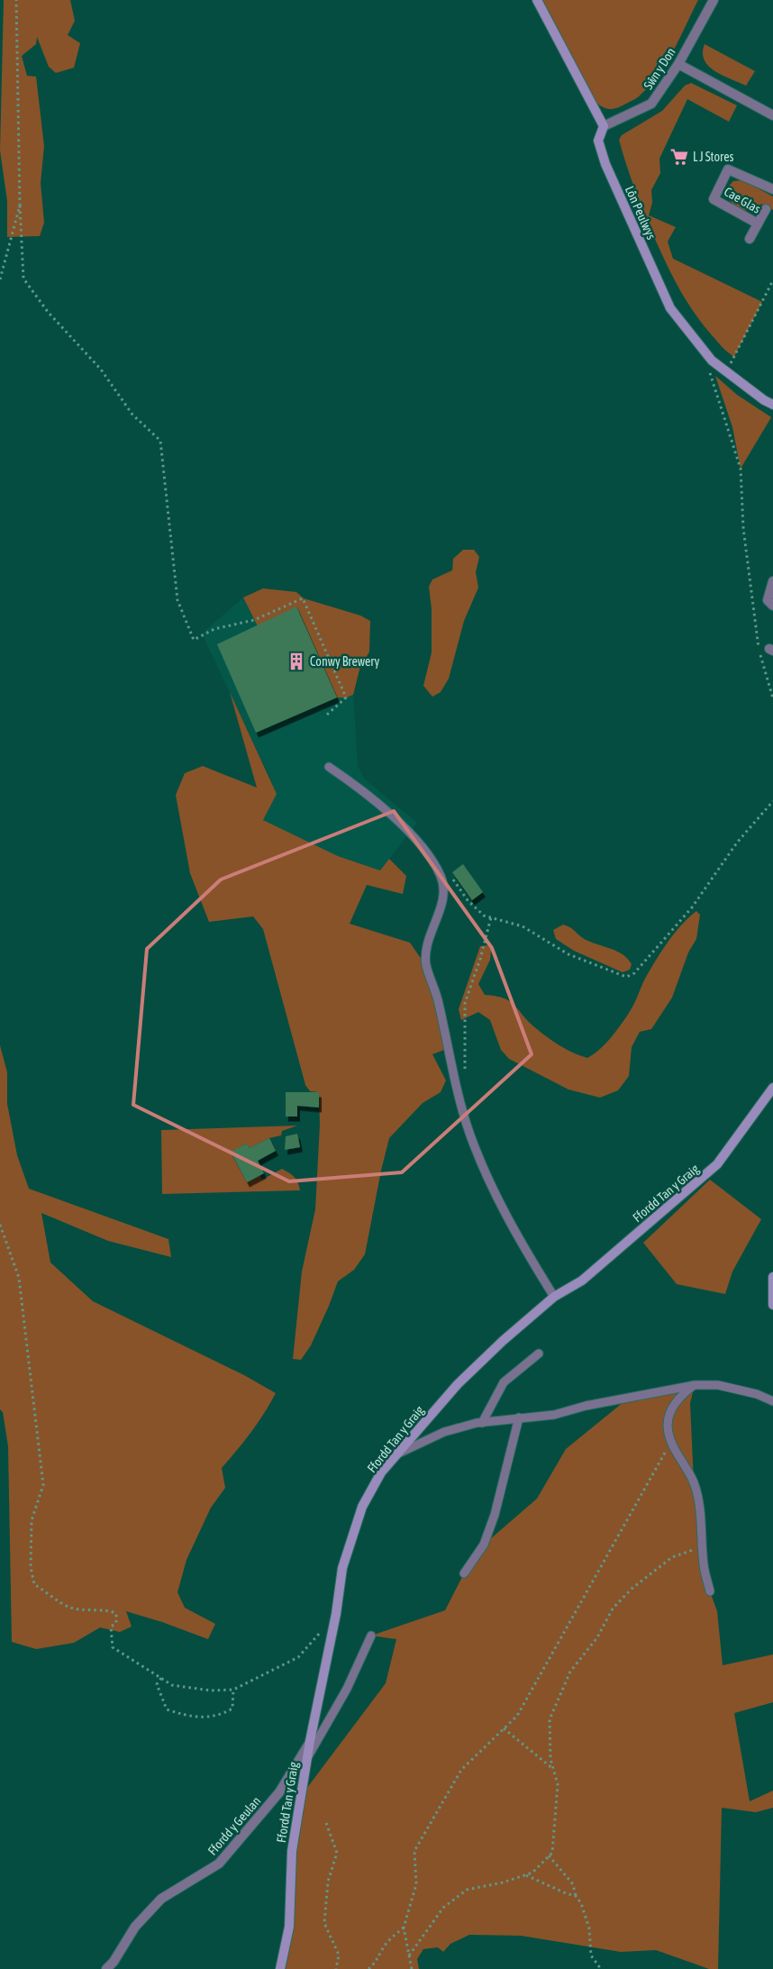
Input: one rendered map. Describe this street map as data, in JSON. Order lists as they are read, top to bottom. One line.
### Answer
{"streets":{"street":["Sŵn y Don","Cae Glas","Lôn Peulwys","Ffordd Tan y Graig","Ffordd y Geulan"]},"crossings":[["Sŵn y Don","Lôn Peulwys"],["Ffordd Tan y Graig","Ffordd y Geulan"]],"places":{"supermarket":["L J Stores"],"building":["Conwy Brewery"]}}
